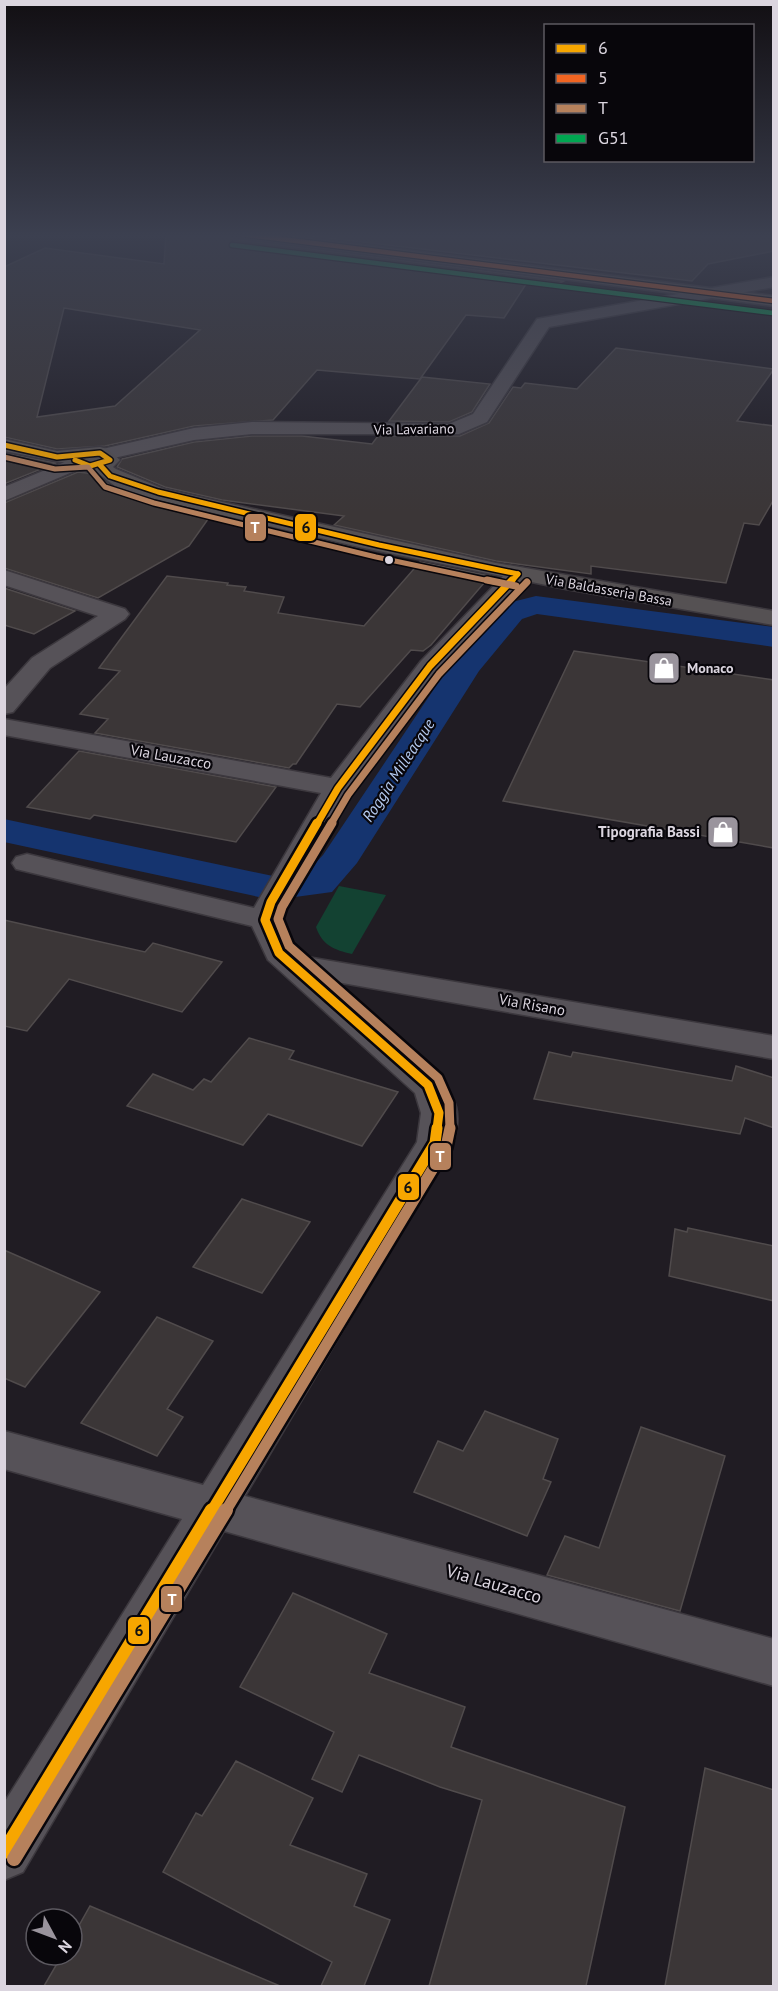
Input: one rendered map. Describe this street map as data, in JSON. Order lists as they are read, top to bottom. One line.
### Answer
{"streets":{"street":["Via Lavariano","Via Baldasseria Bassa","Via Lauzacco","Via Risano"]},"crossings":[["Via Lavariano","Via Baldasseria Bassa"]],"water":["Roggia Milleacque"],"places":{"shop":["Monaco","Tipografia Bassi"]},"lines":["transit line 6","transit line T"],"legend":["6","5","T","G51"],"north":"bottom right"}
